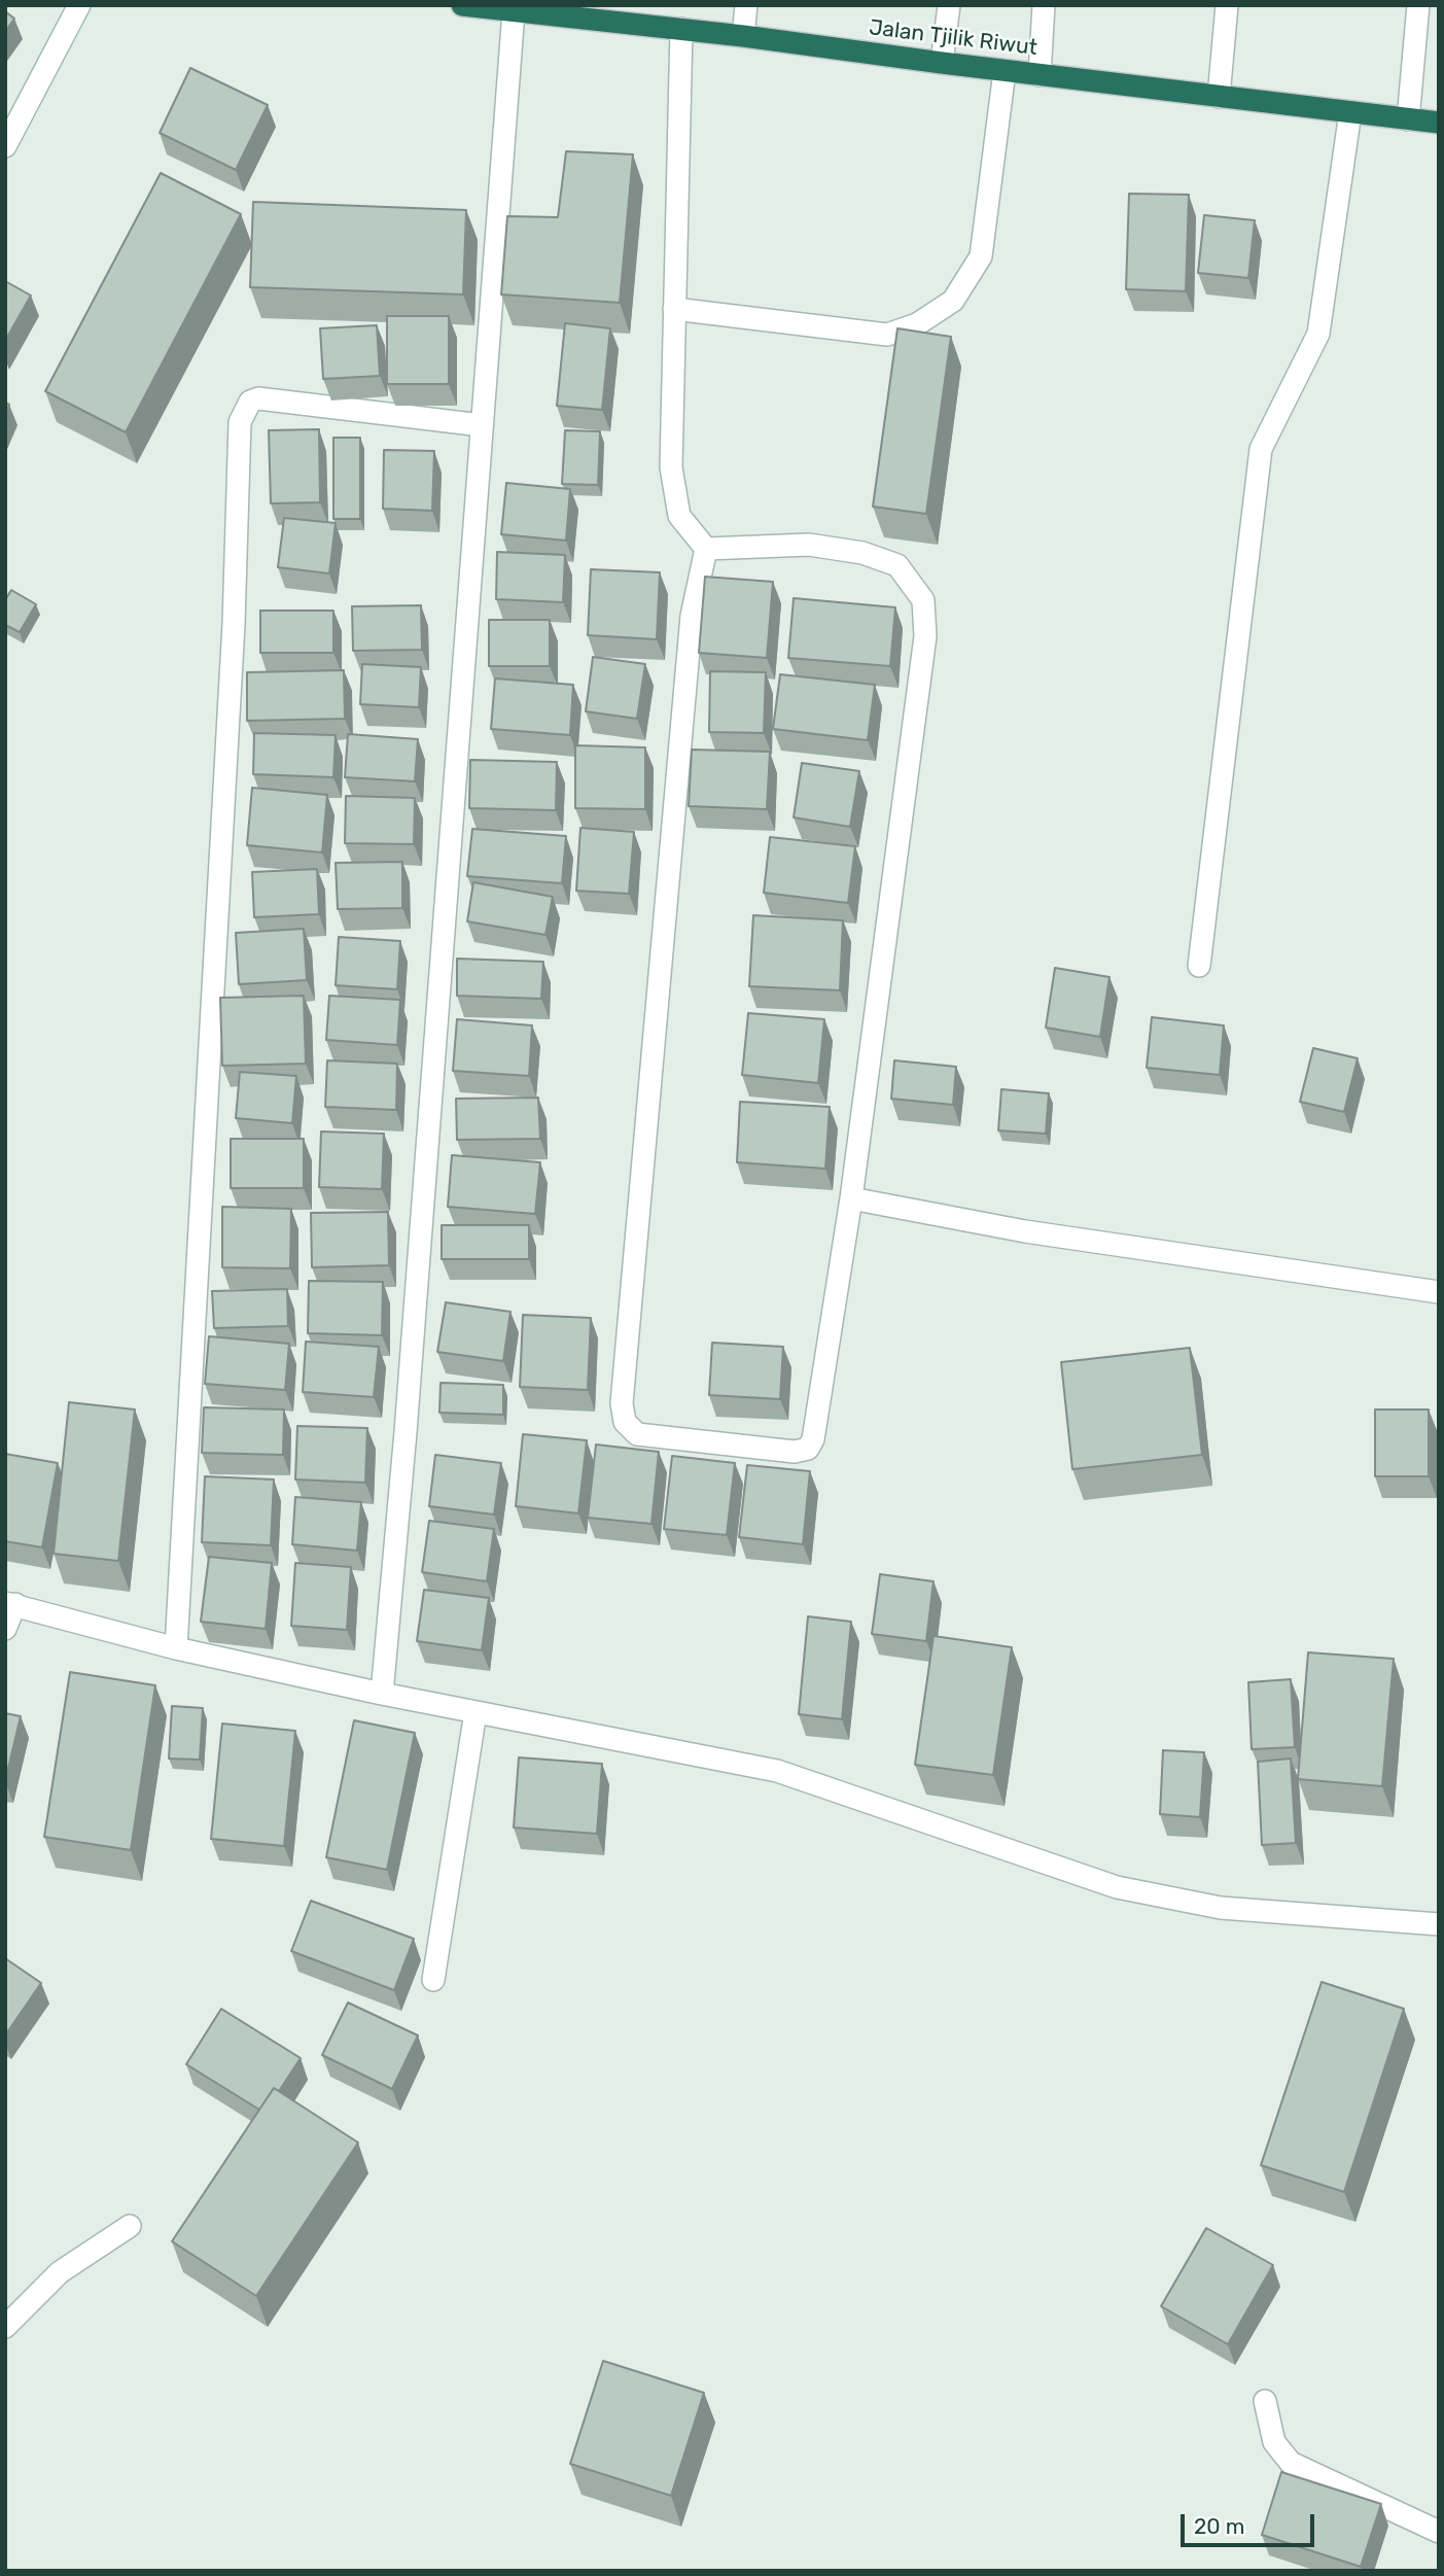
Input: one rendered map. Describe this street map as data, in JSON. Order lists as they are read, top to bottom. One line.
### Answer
{"streets":{"highway":["Jalan Tjilik Riwut"]},"scale_bar":"20 m"}
